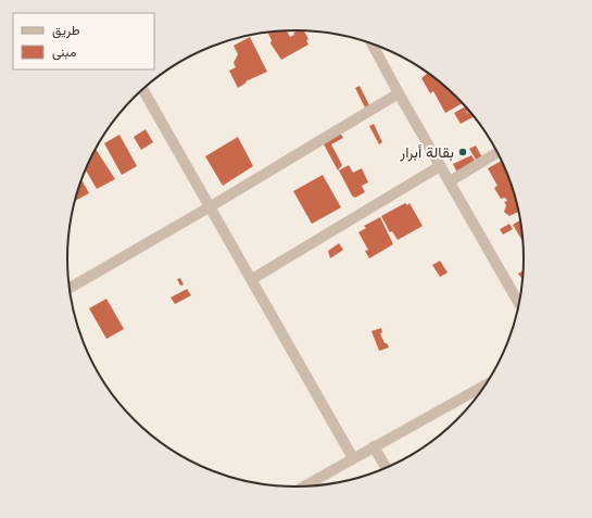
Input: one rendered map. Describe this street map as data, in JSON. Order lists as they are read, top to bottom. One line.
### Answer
{"places":["بقالة أبرار"],"legend":["طريق","مبنى"]}
